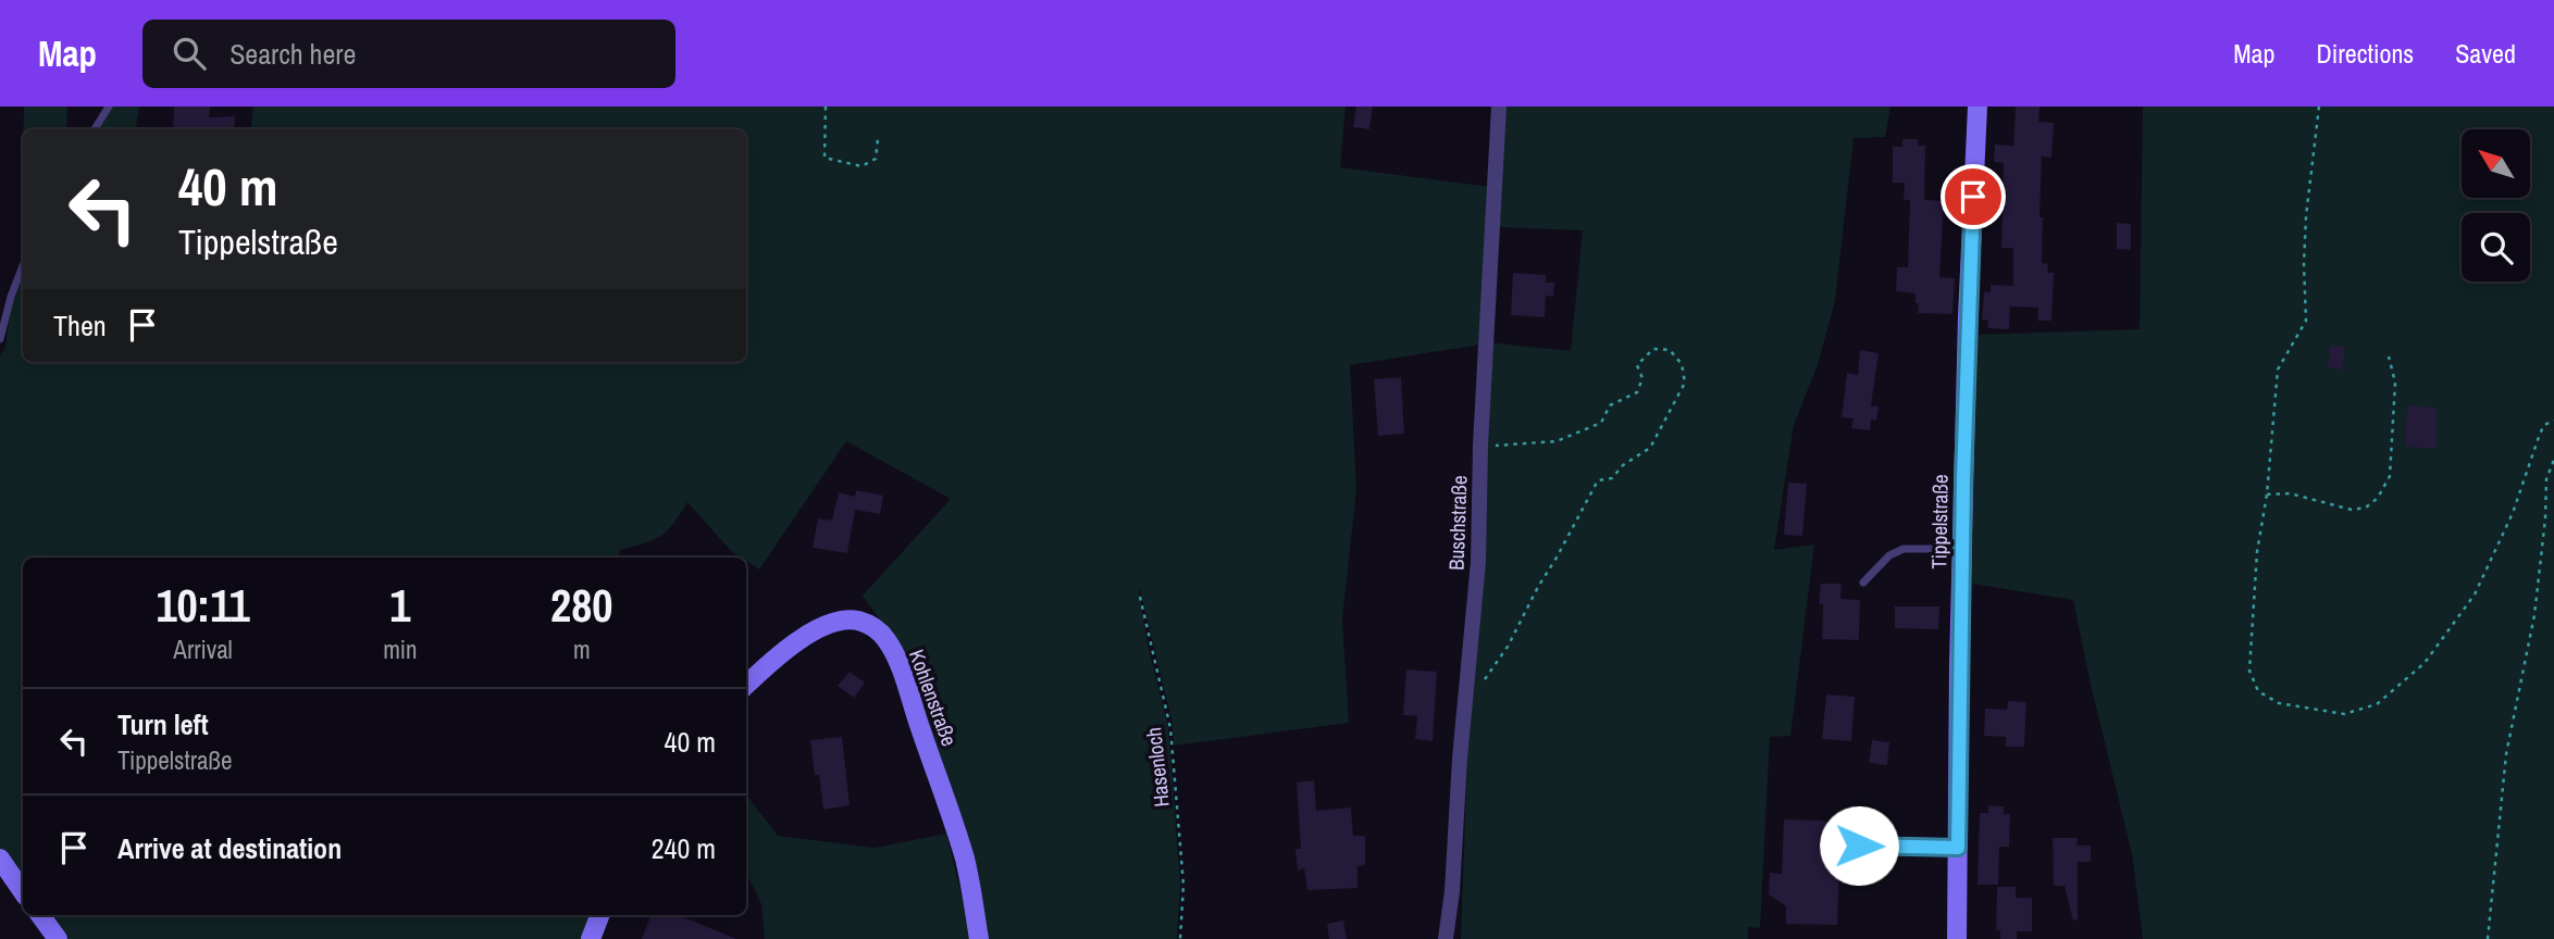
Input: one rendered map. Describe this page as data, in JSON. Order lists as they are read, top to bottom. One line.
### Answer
{"streets":{"street":["Tippelstraße","Buschstraße","Kohlenstraße"],"path":["Hasenloch"]},"north":"top left","page":{"header":"Map","search":"Search here","nav":["Map","Directions","Saved"],"turn":["40 m","Tippelstraße"],"then":"Then","eta":["10:11","Arrival","1","min","280","m"],"list":[{"name":"Turn left","note":"Tippelstraße","value":"40 m"},{"name":"Arrive at destination","value":"240 m"}]}}
